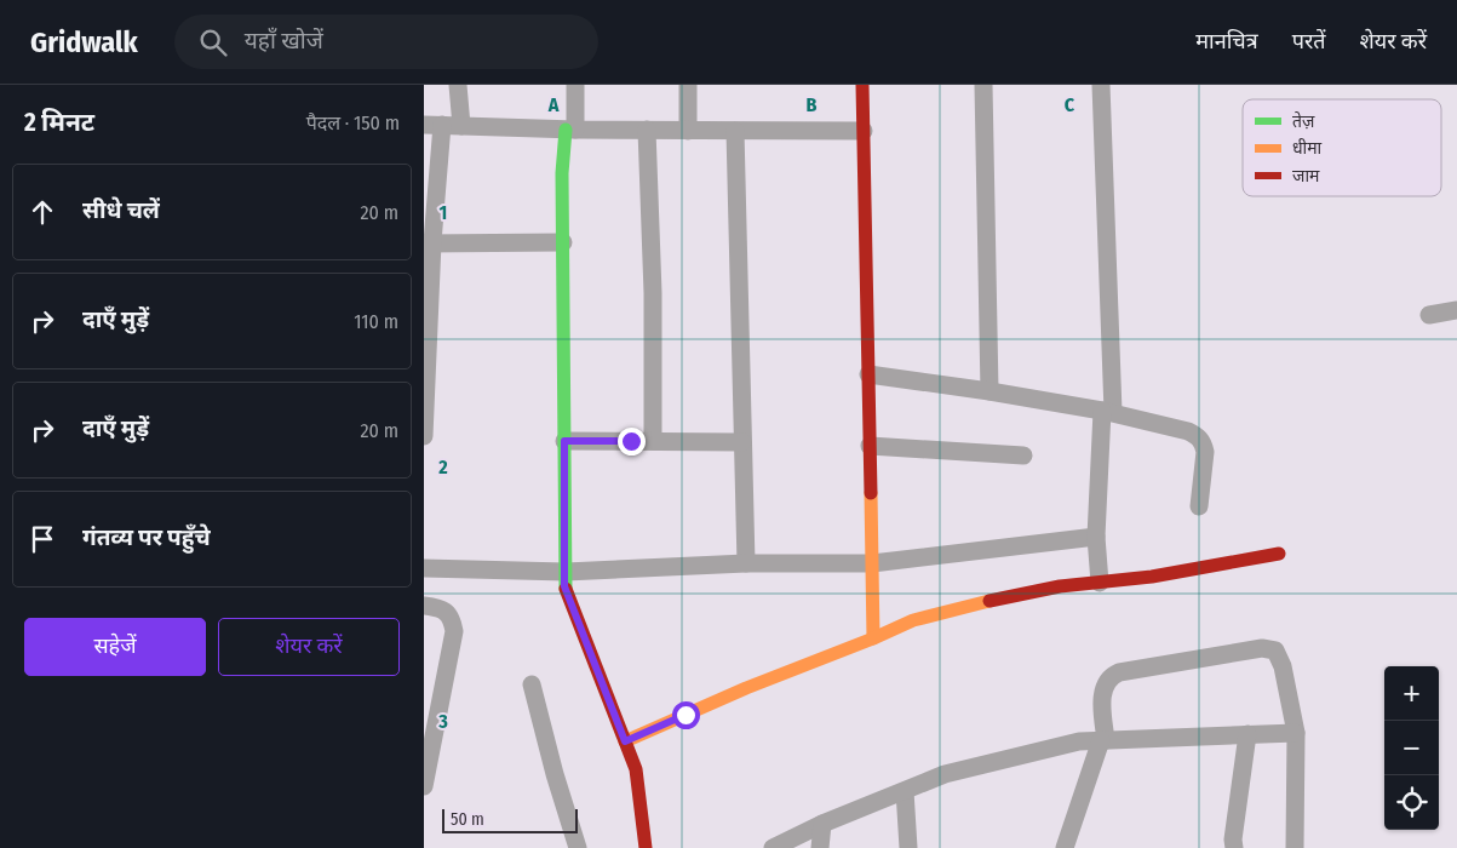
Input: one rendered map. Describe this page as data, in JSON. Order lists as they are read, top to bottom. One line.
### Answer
{"legend":["तेज़","धीमा","जाम"],"scale_bar":"50 m","page":{"header":"Gridwalk","search":"यहाँ खोजें","nav":["मानचित्र","परतें","शेयर करें"],"heading":["2 मिनट","पैदल · 150 m"],"list":[["सीधे चलें","20 m"],["दाएँ मुड़ें","110 m"],["दाएँ मुड़ें","20 m"],"गंतव्य पर पहुँचे"],"buttons":["सहेजें","शेयर करें"],"map_buttons":["+","−"],"scale":"50 m"},"grid":{"columns":["A","B","C"],"rows":["1","2","3"]}}
